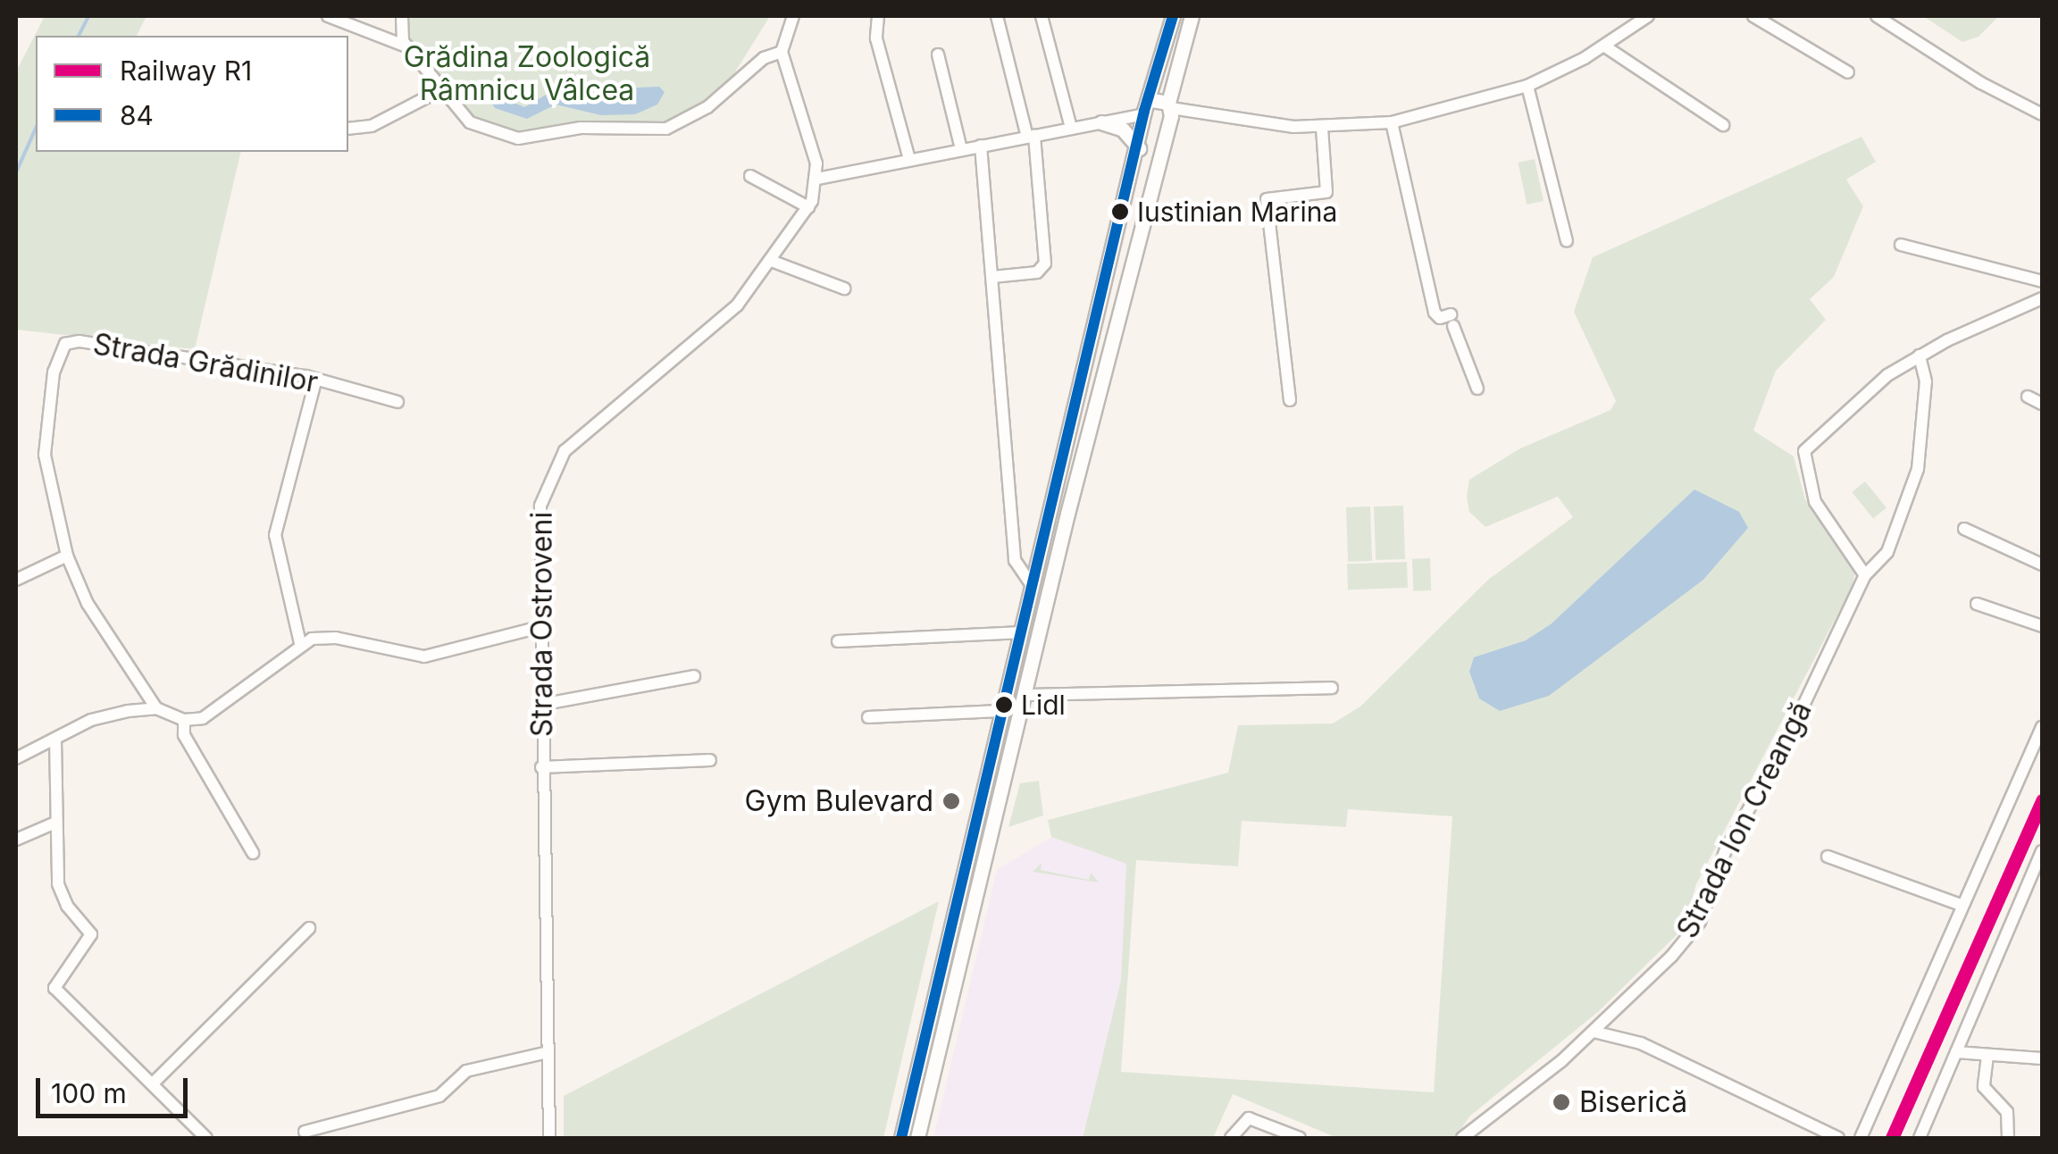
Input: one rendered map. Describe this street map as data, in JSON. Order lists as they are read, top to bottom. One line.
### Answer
{"streets":{"street":["Strada Grădinilor","Strada Ostroveni","Strada Ion Creangă"]},"parks":["Grădina Zoologică Râmnicu Vâlcea"],"places":["Iustinian Marina","Lidl","Gym Bulevard","Biserică"],"lines":["transit line 84","rail line R1"],"legend":["Railway R1","84"],"scale_bar":"100 m"}
